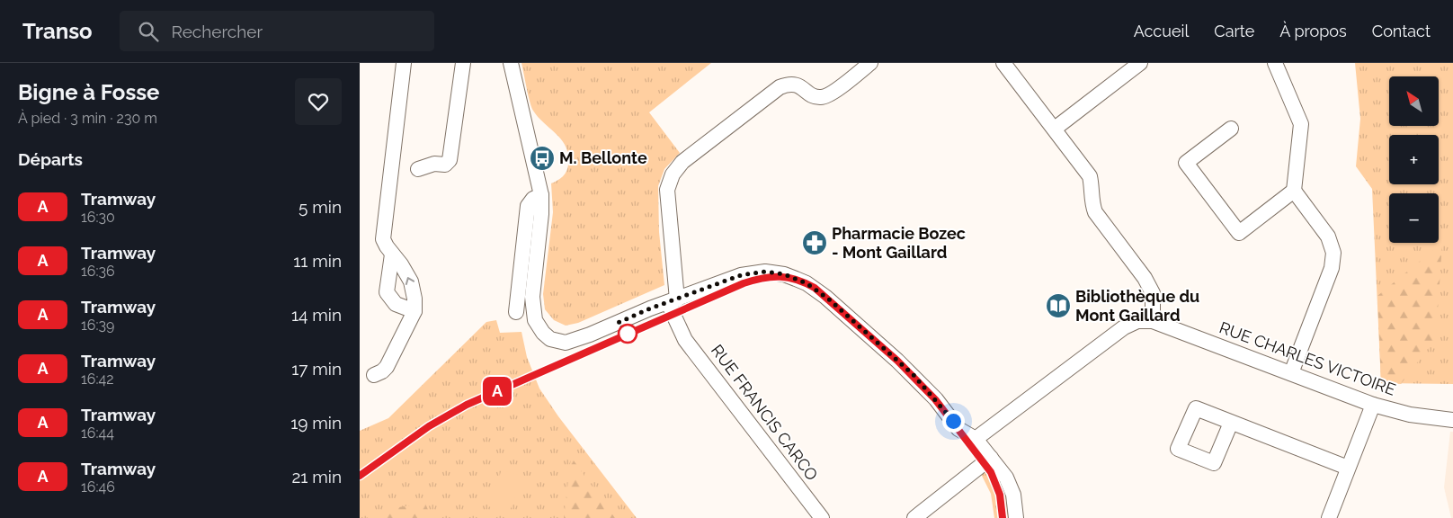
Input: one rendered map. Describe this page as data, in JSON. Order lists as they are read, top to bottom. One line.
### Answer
{"streets":{"street":["RUE CHARLES VICTOIRE","RUE FRANCIS CARCO"]},"places":{"bus stop":["M. Bellonte"],"pharmacy":["Pharmacie Bozec - Mont Gaillard"],"library":["Bibliothèque du Mont Gaillard"]},"lines":["tram line A"],"north":"top left","page":{"header":"Transo","search":"Rechercher","nav":["Accueil","Carte","À propos","Contact"],"heading":[["Bigne à Fosse","À pied · 3 min · 230 m"],"Départs"],"on_map":"A","map_buttons":["+","−"],"list":[{"mark":"A","name":"Tramway","note":"16:30","value":"5 min"},{"mark":"A","name":"Tramway","note":"16:36","value":"11 min"},{"mark":"A","name":"Tramway","note":"16:39","value":"14 min"},{"mark":"A","name":"Tramway","note":"16:42","value":"17 min"},{"mark":"A","name":"Tramway","note":"16:44","value":"19 min"},{"mark":"A","name":"Tramway","note":"16:46","value":"21 min"}]}}
